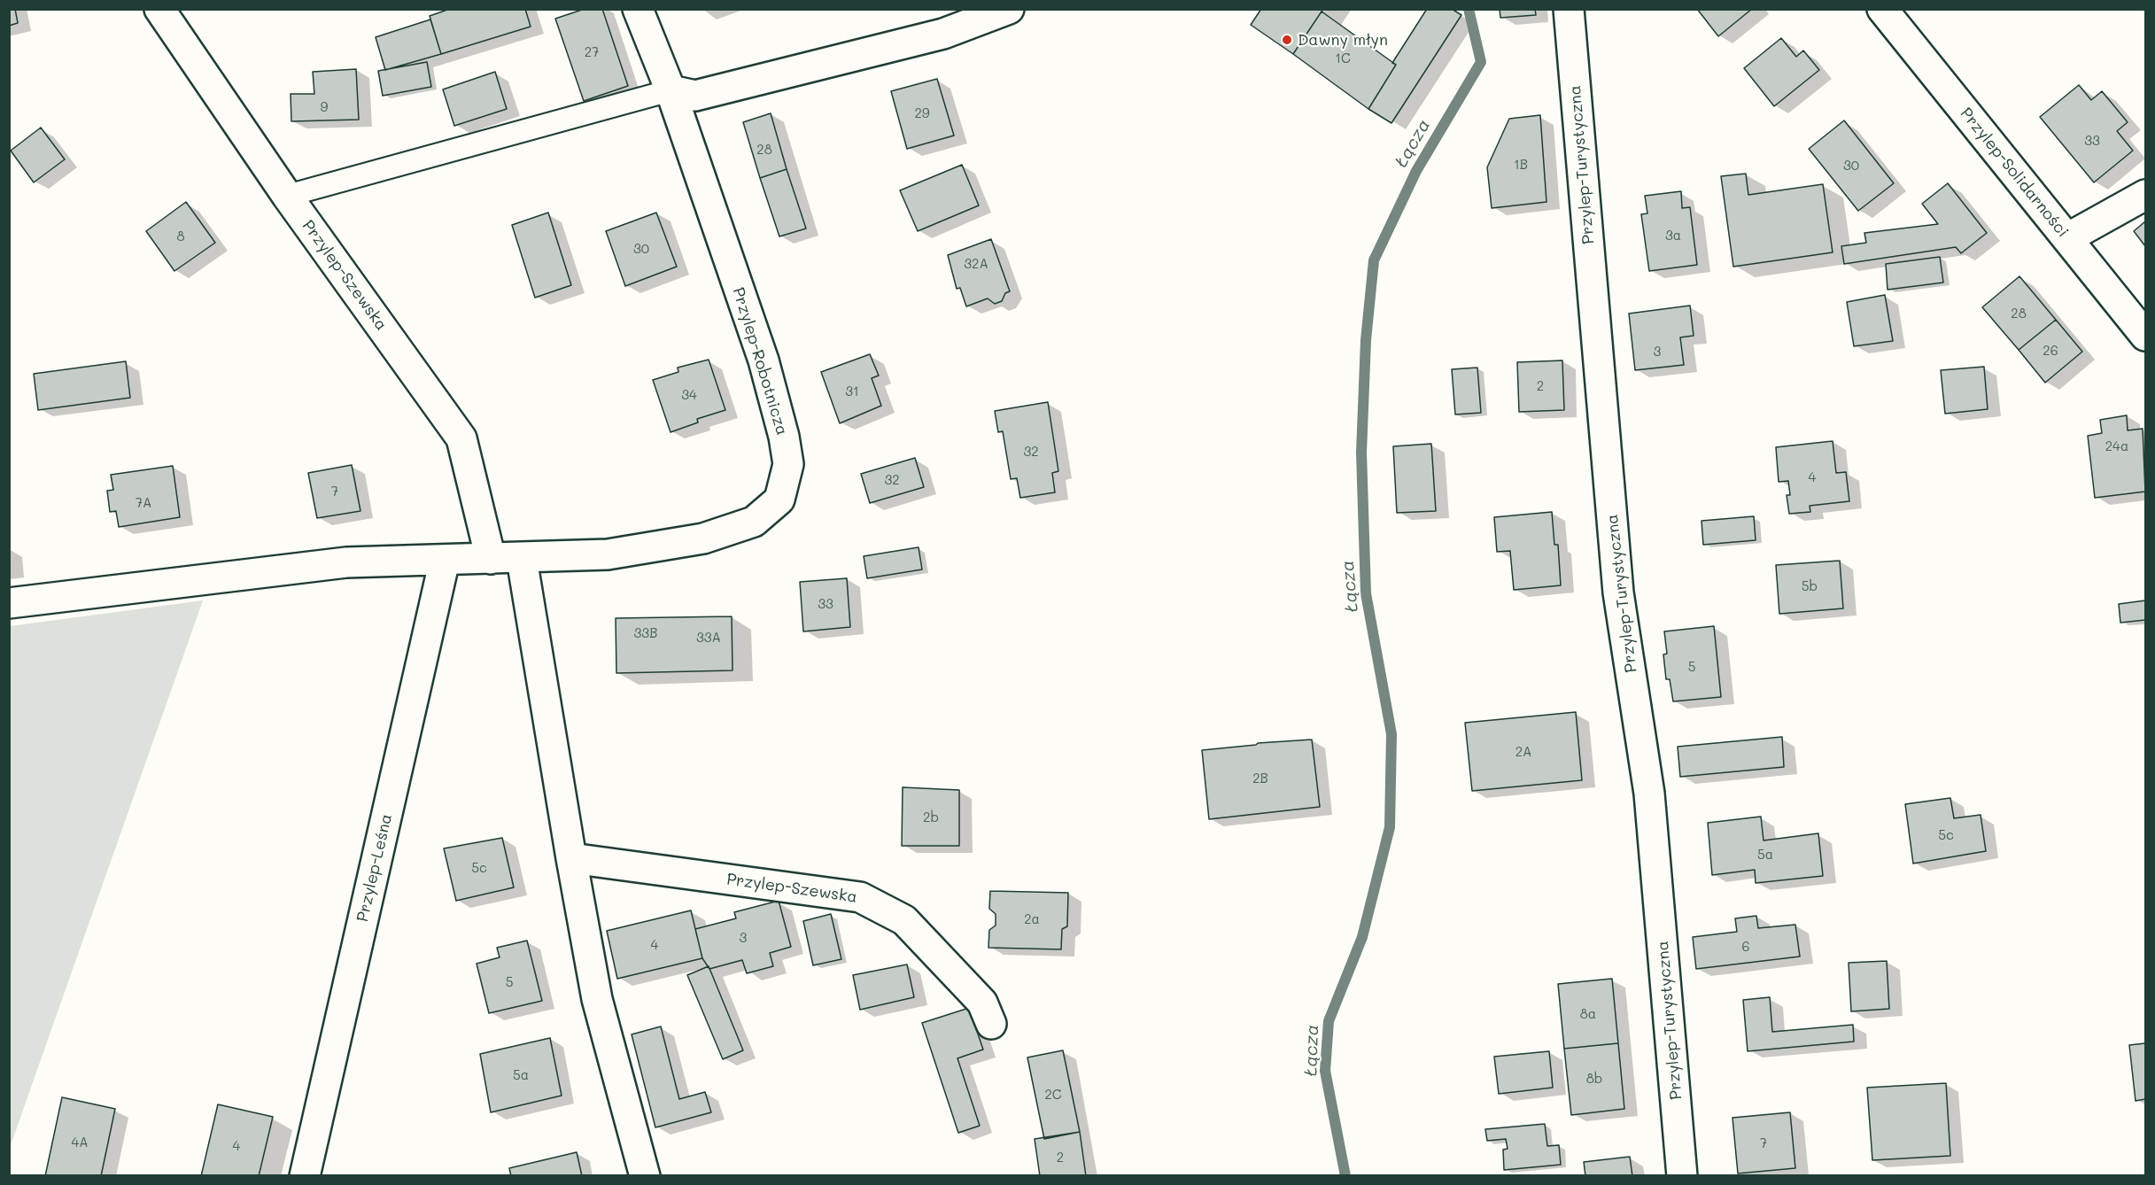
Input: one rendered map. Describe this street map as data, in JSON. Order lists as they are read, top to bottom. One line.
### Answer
{"streets":{"street":["Przylep-Turystyczna","Przylep-Solidarności","Przylep-Szewska","Przylep-Robotnicza","Przylep-Leśna"]},"water":["Łącza"],"places":["Dawny młyn"],"house_numbers":["27","1C","9","29","33","28","1B","30","3a","8","30","32A","28","26","3","2","31","34","24a","32","4","32","7","7A","5b","33","33B","33A","5","2A","2B","2b","5c","5a","5c","2a","3","4","6","5","8a","5a","8b","2C","4A","7","4","2"]}
